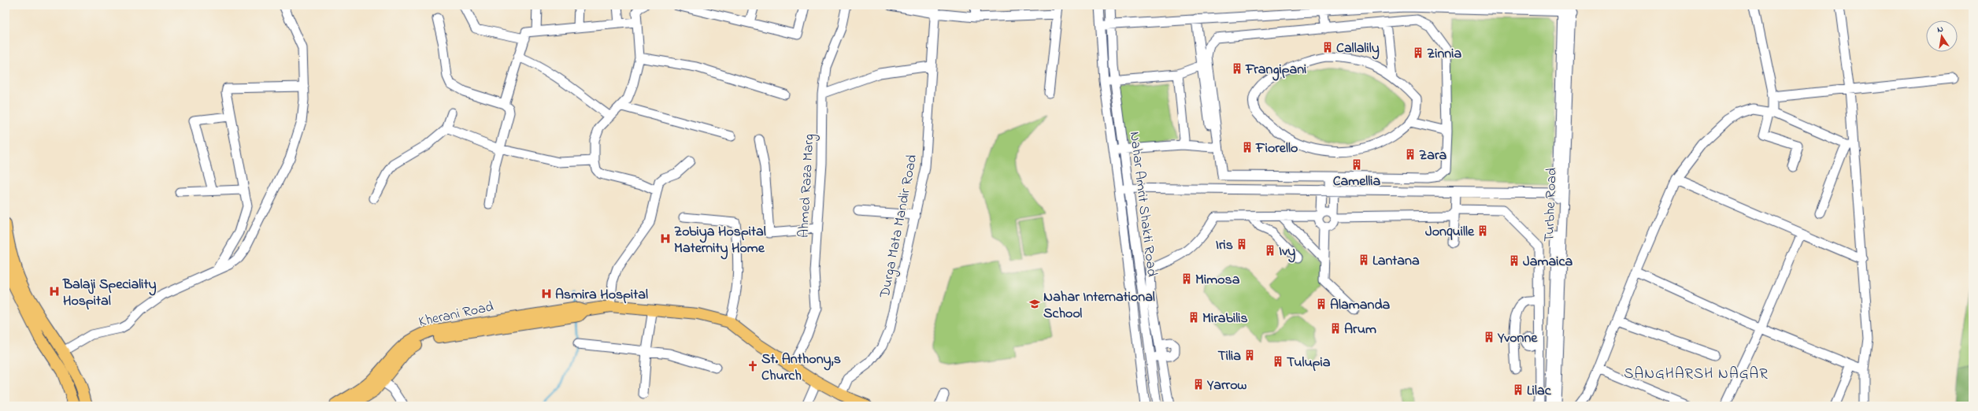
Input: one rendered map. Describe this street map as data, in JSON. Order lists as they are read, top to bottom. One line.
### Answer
{"streets":{"main road":["Kherani Road"],"street":["Ahmed Raza Marg","Nahar Amrit Shakti Road","Turbhe Road","Durga Mata Mandir Road"]},"crossings":[["Ahmed Raza Marg","Kherani Road"],["Durga Mata Mandir Road","Kherani Road"]],"districts":["SANGHARSH NAGAR"],"places":{"building":["Callalily","Zinnia","Frangipani","Fiorello","Zara","Camellia","Jonquille","Iris","Ivy","Lantana","Jamaica","Mimosa","Alamanda","Mirabilis","Arum","Yvonne","Tilia","Tulupia","Yarrow","Lilac"],"hospital":["Zobiya Hospital Maternity Home","Balaji Speciality Hospital","Asmira Hospital"],"school or university":["Nahar International School"],"church":["St. Anthony,s Church"]},"north":"top"}
